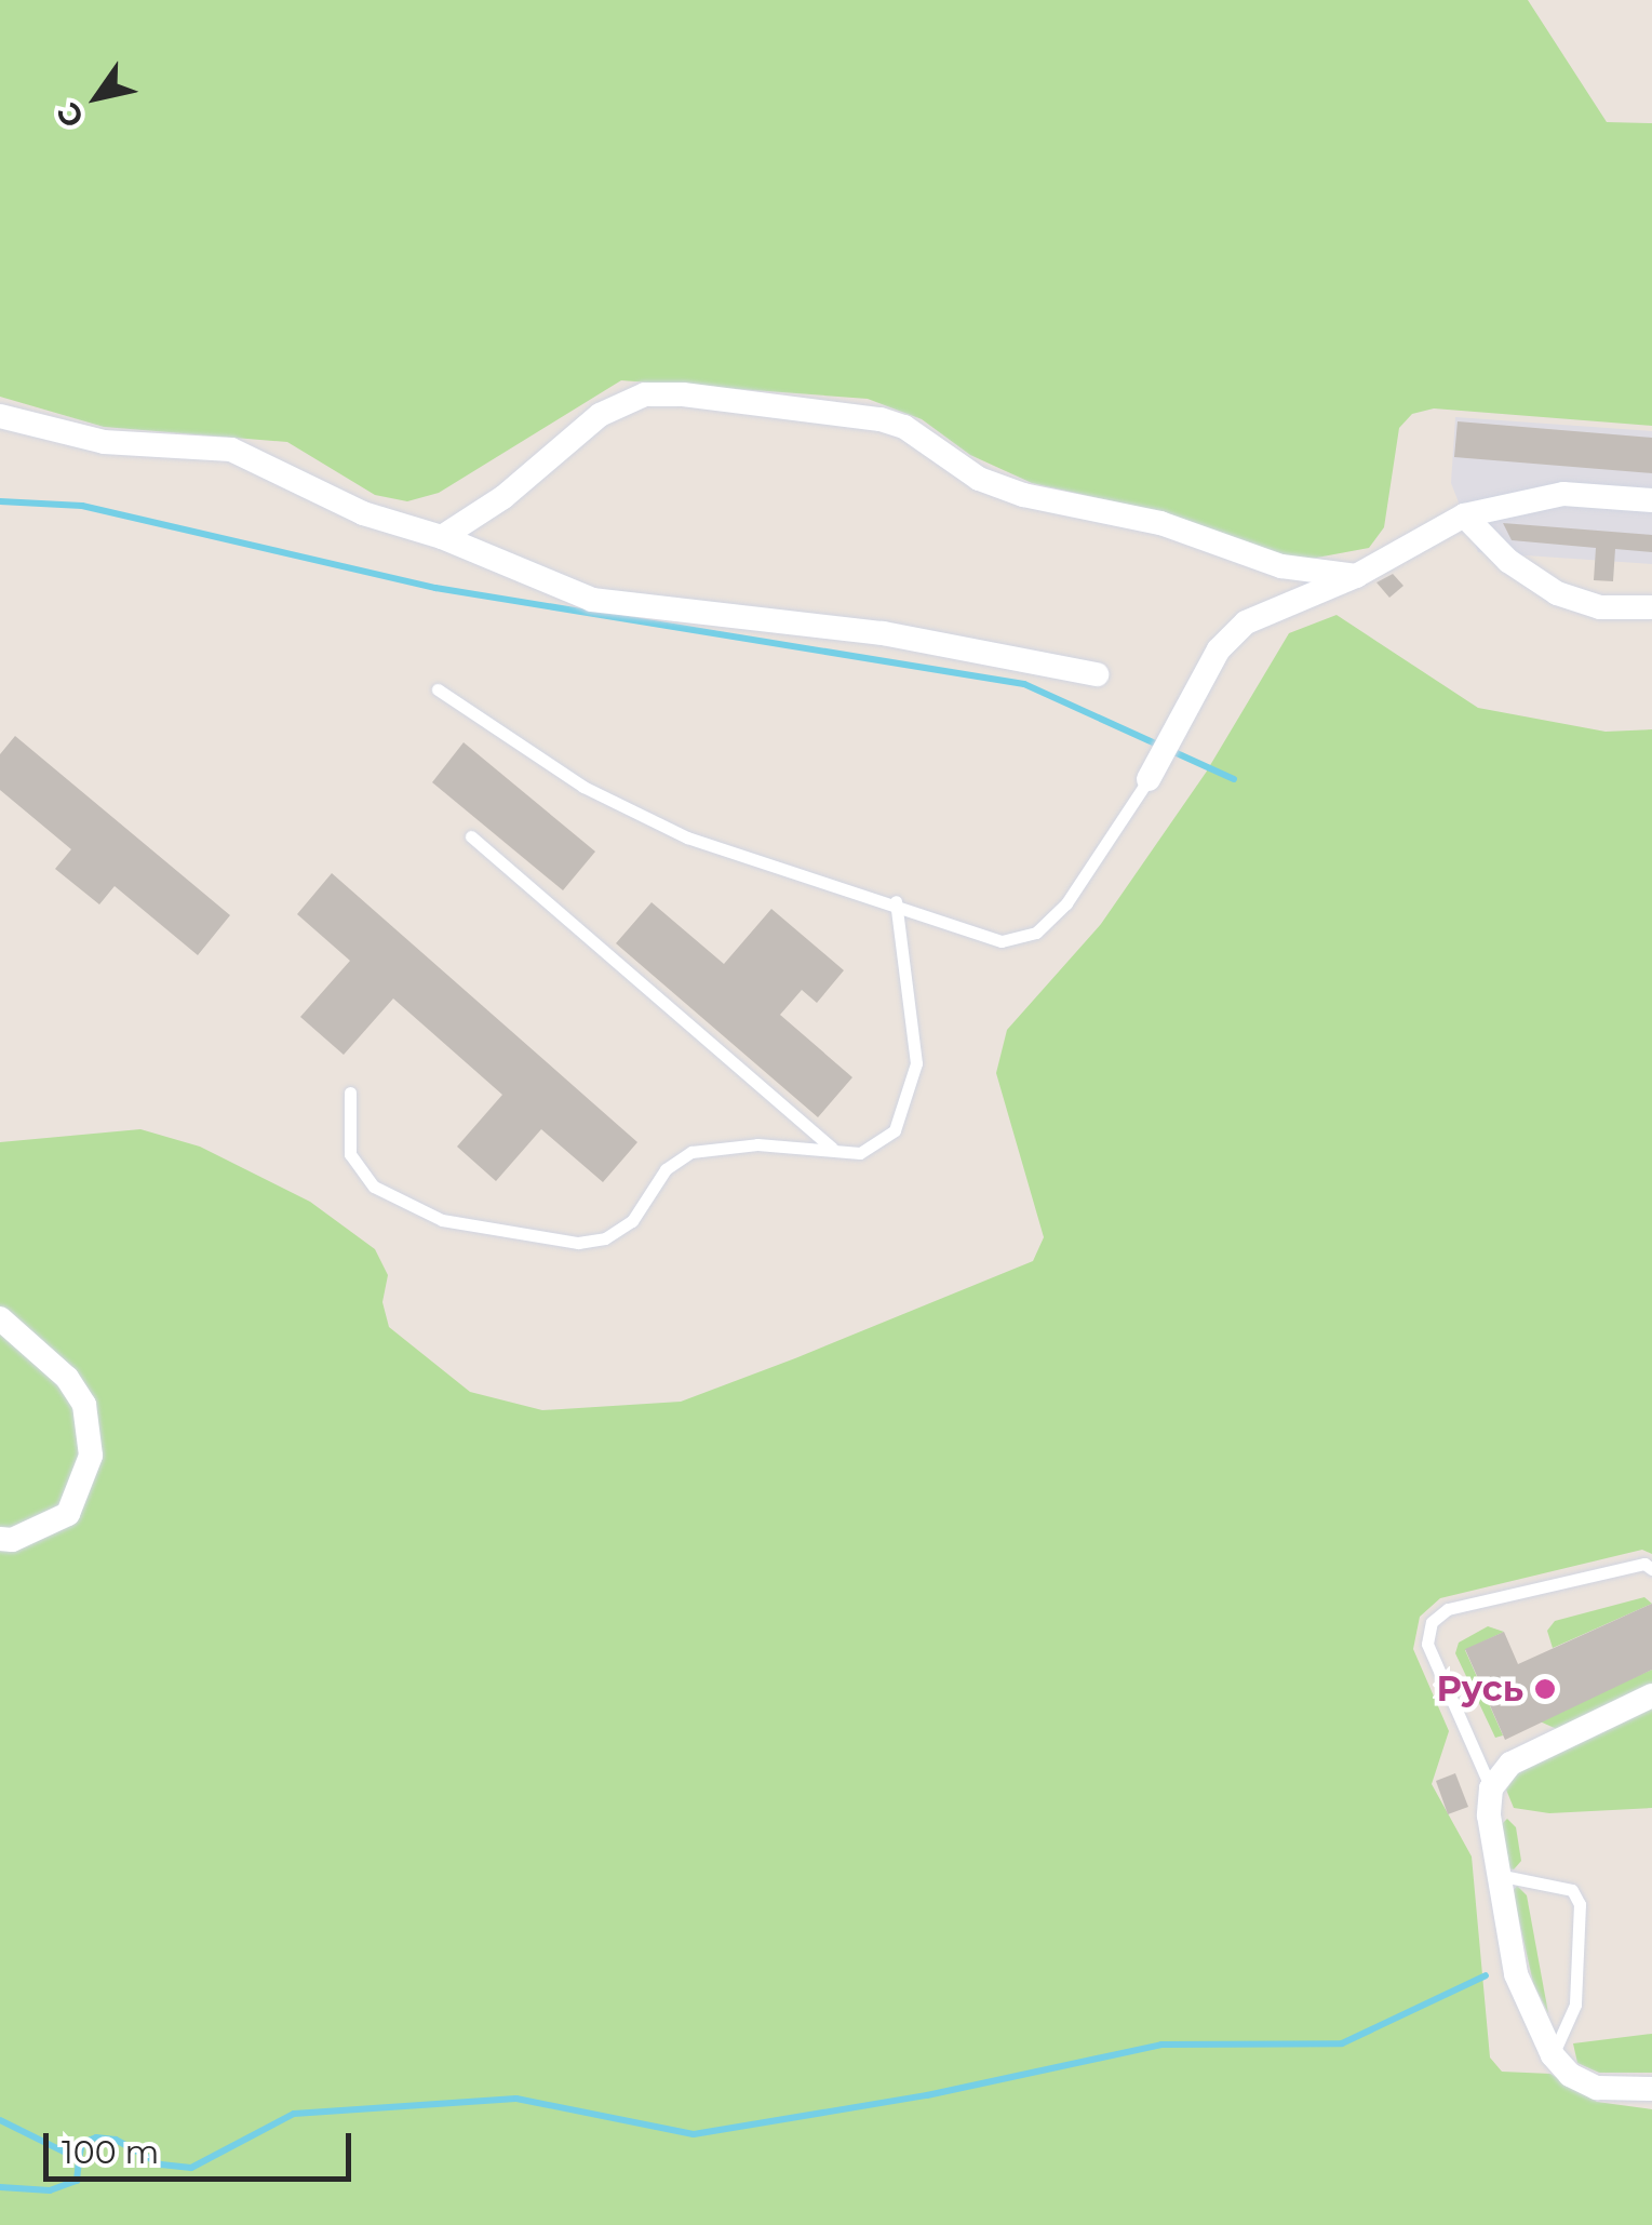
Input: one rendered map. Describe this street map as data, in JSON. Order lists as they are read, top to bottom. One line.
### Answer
{"places":["Русь"],"scale_bar":"100 m","north":"bottom left"}
